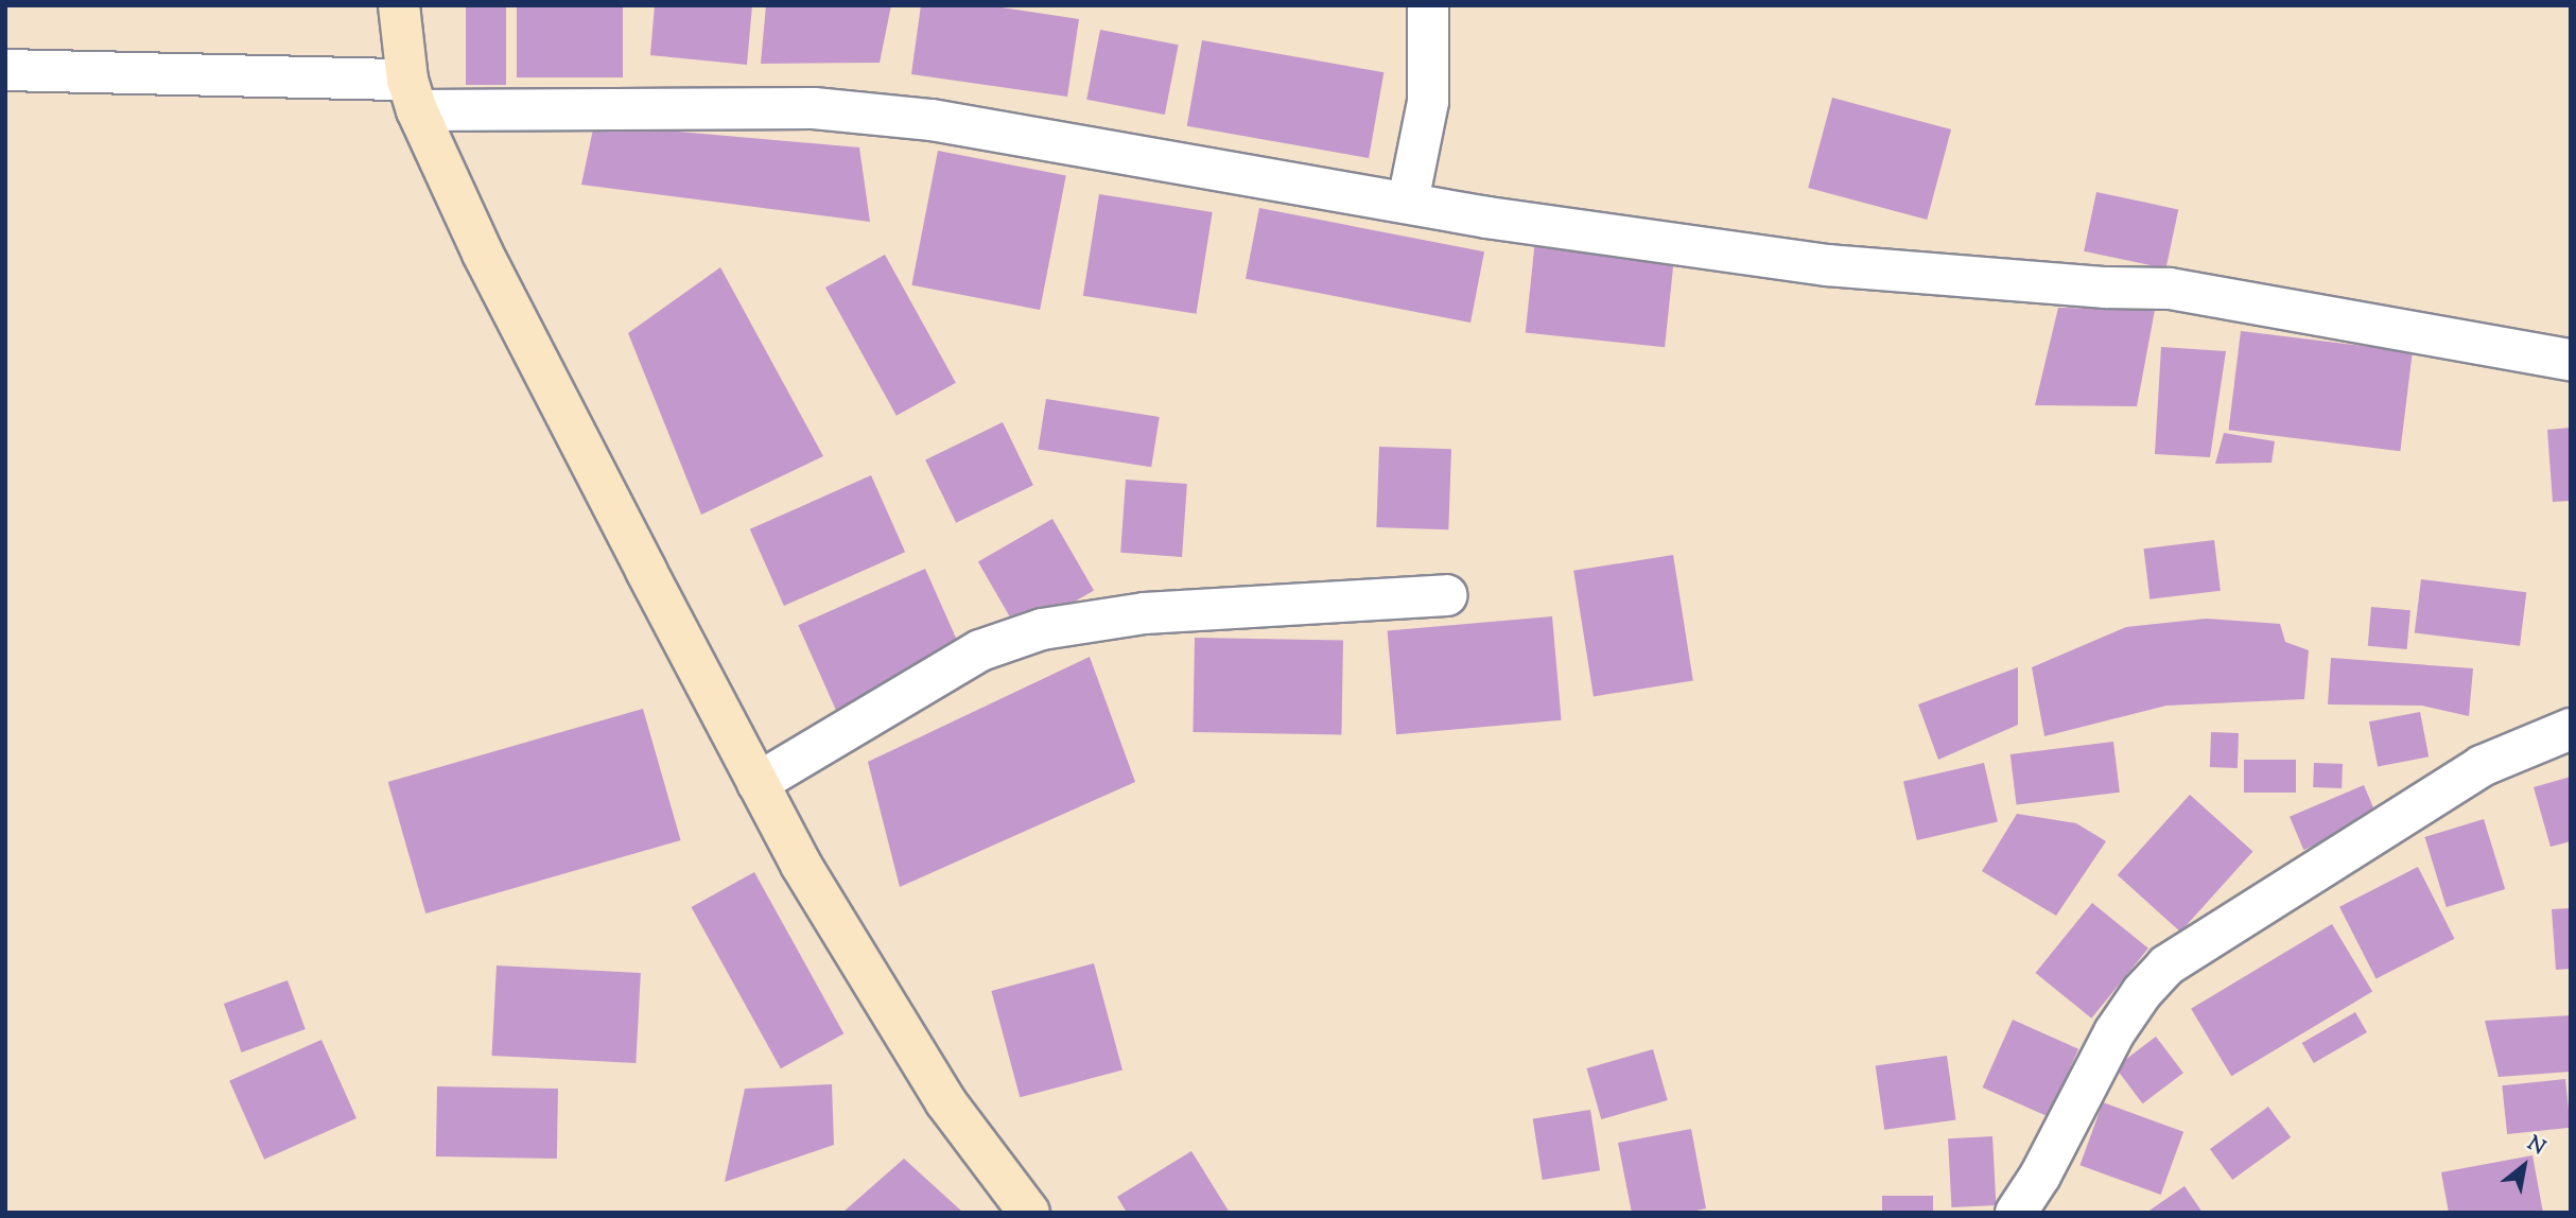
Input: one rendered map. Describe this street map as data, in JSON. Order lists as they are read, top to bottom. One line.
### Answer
{"north":"top right"}
